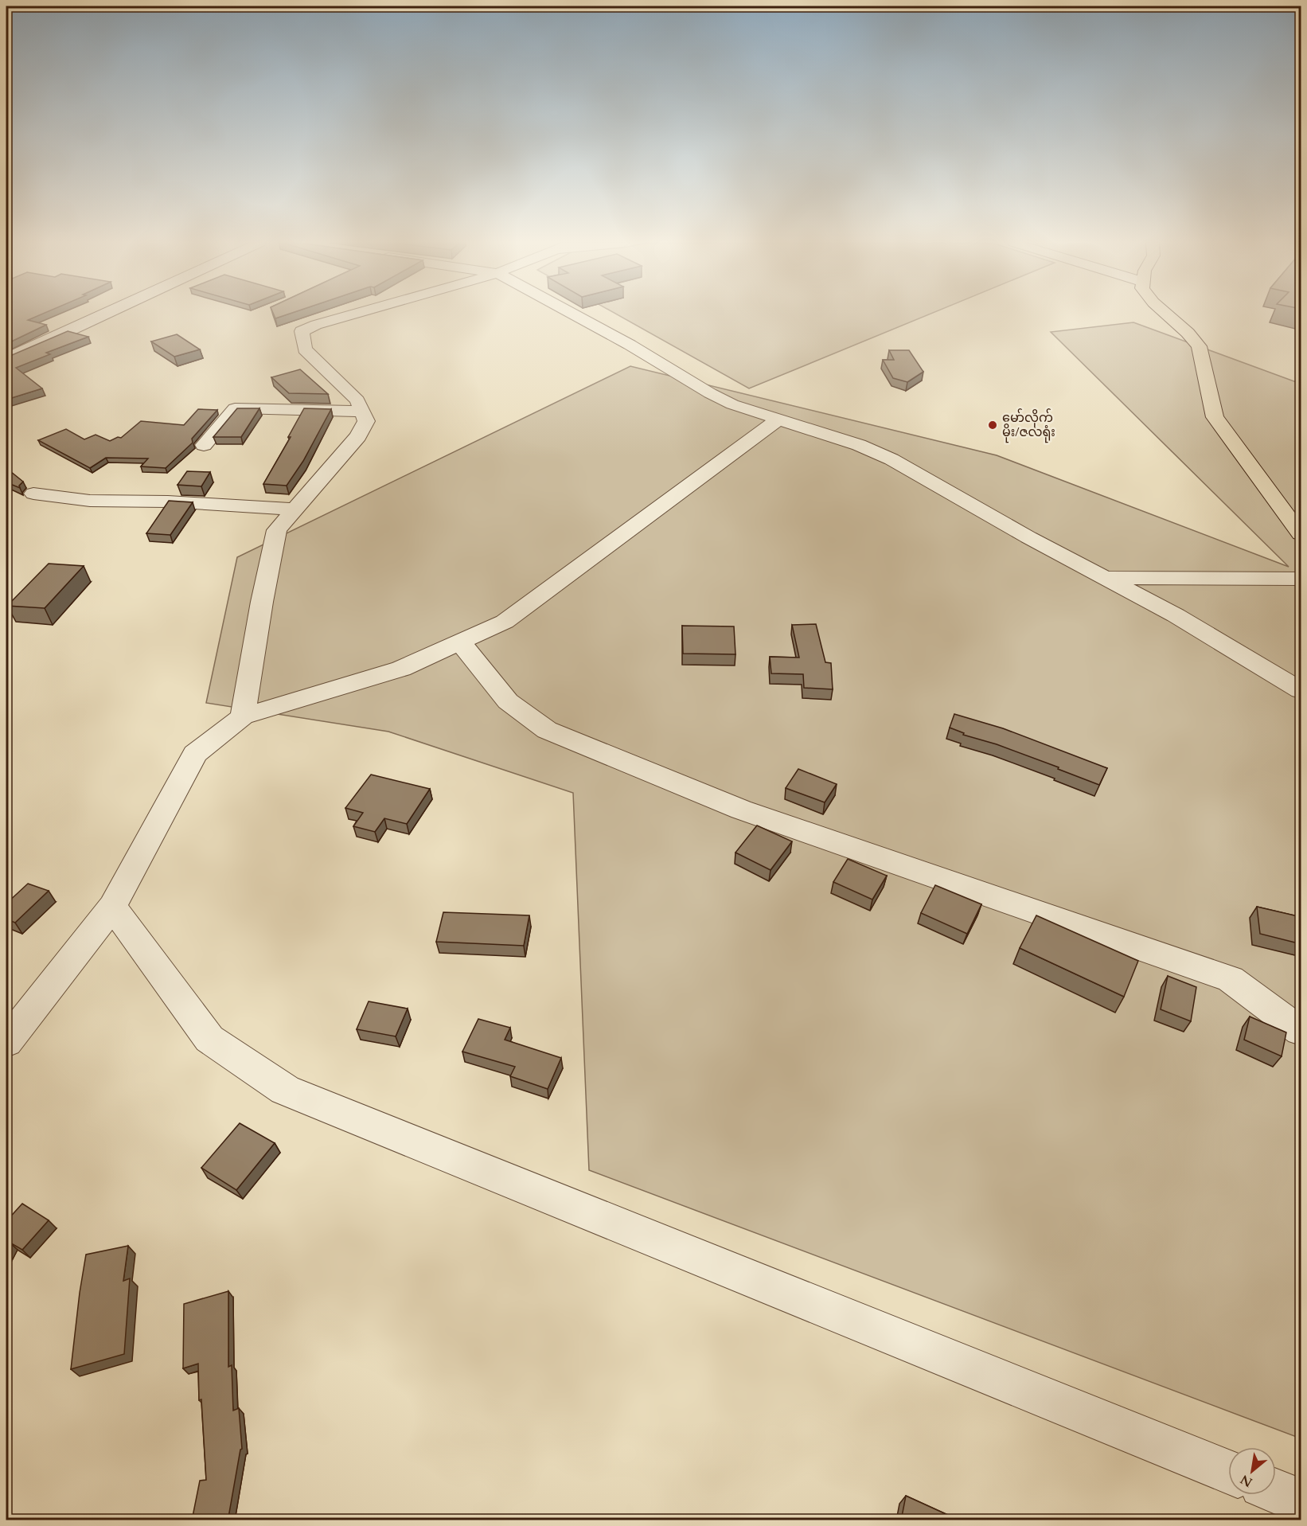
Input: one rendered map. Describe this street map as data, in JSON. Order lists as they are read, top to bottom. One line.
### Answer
{"places":["မော်လိုက် မိုး/ဇလရုံး"],"north":"bottom left"}
